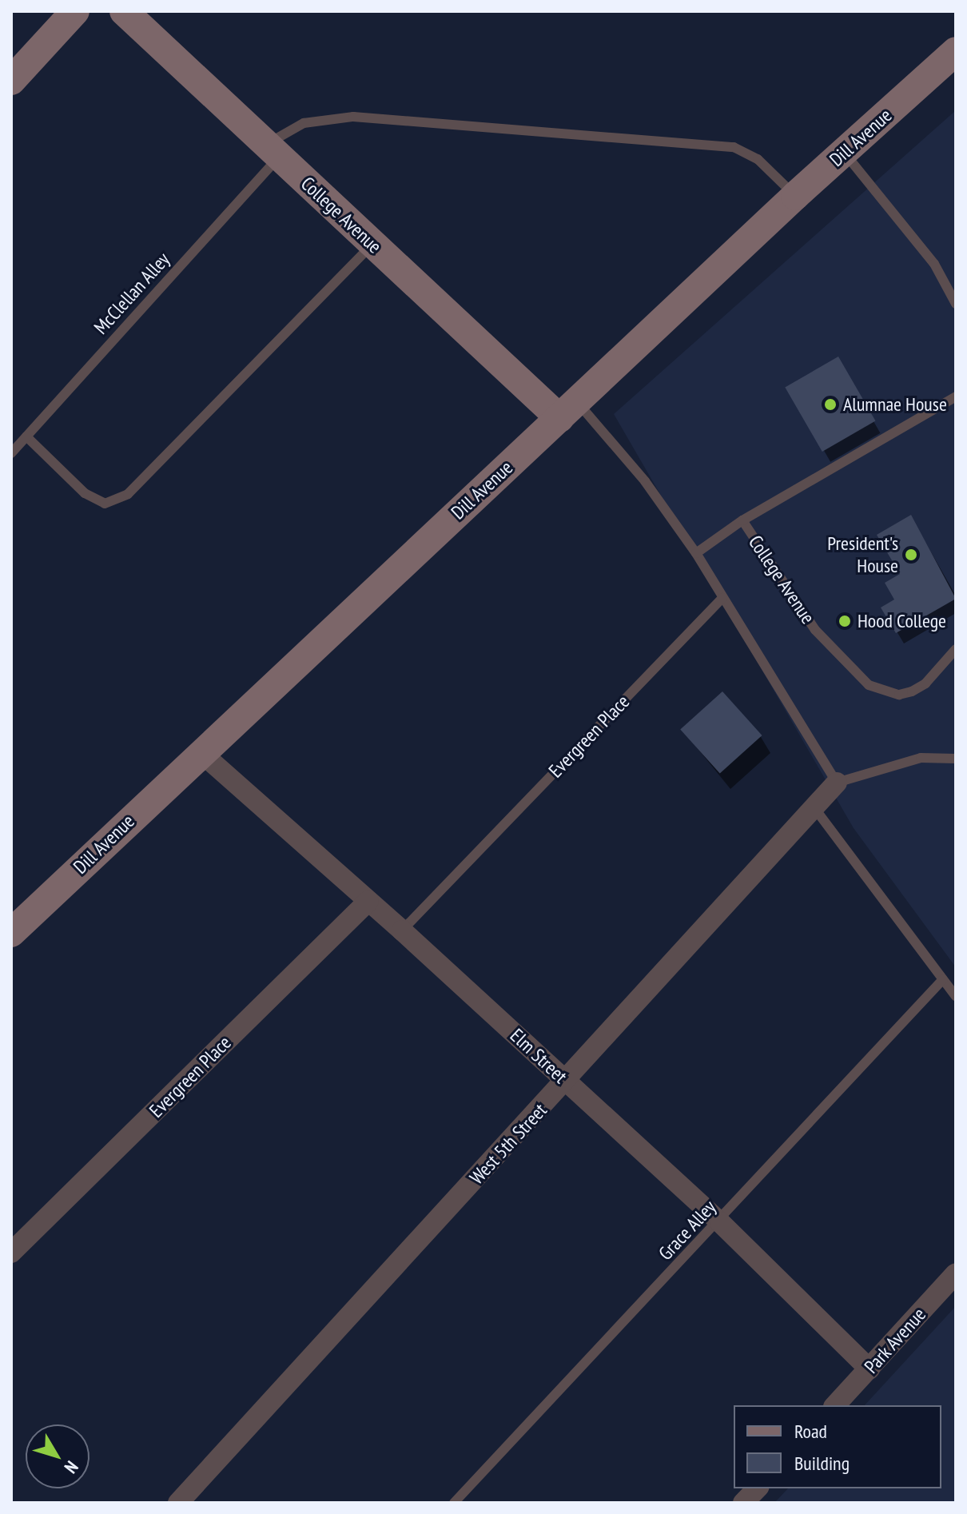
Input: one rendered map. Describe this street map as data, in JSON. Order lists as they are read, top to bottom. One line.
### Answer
{"streets":{"main road":["Dill Avenue","College Avenue"],"street":["Evergreen Place","Elm Street","West 5th Street","Park Avenue"],"lane":["McClellan Alley","Grace Alley"]},"crossings":[["Dill Avenue","College Avenue"],["Dill Avenue","McClellan Alley"],["Dill Avenue","Elm Street"],["College Avenue","McClellan Alley"],["Evergreen Place","Elm Street"],["Elm Street","West 5th Street"],["Elm Street","Grace Alley"],["Elm Street","Park Avenue"]],"places":["Alumnae House","President's House","Hood College"],"legend":["Road","Building"],"north":"bottom right"}
